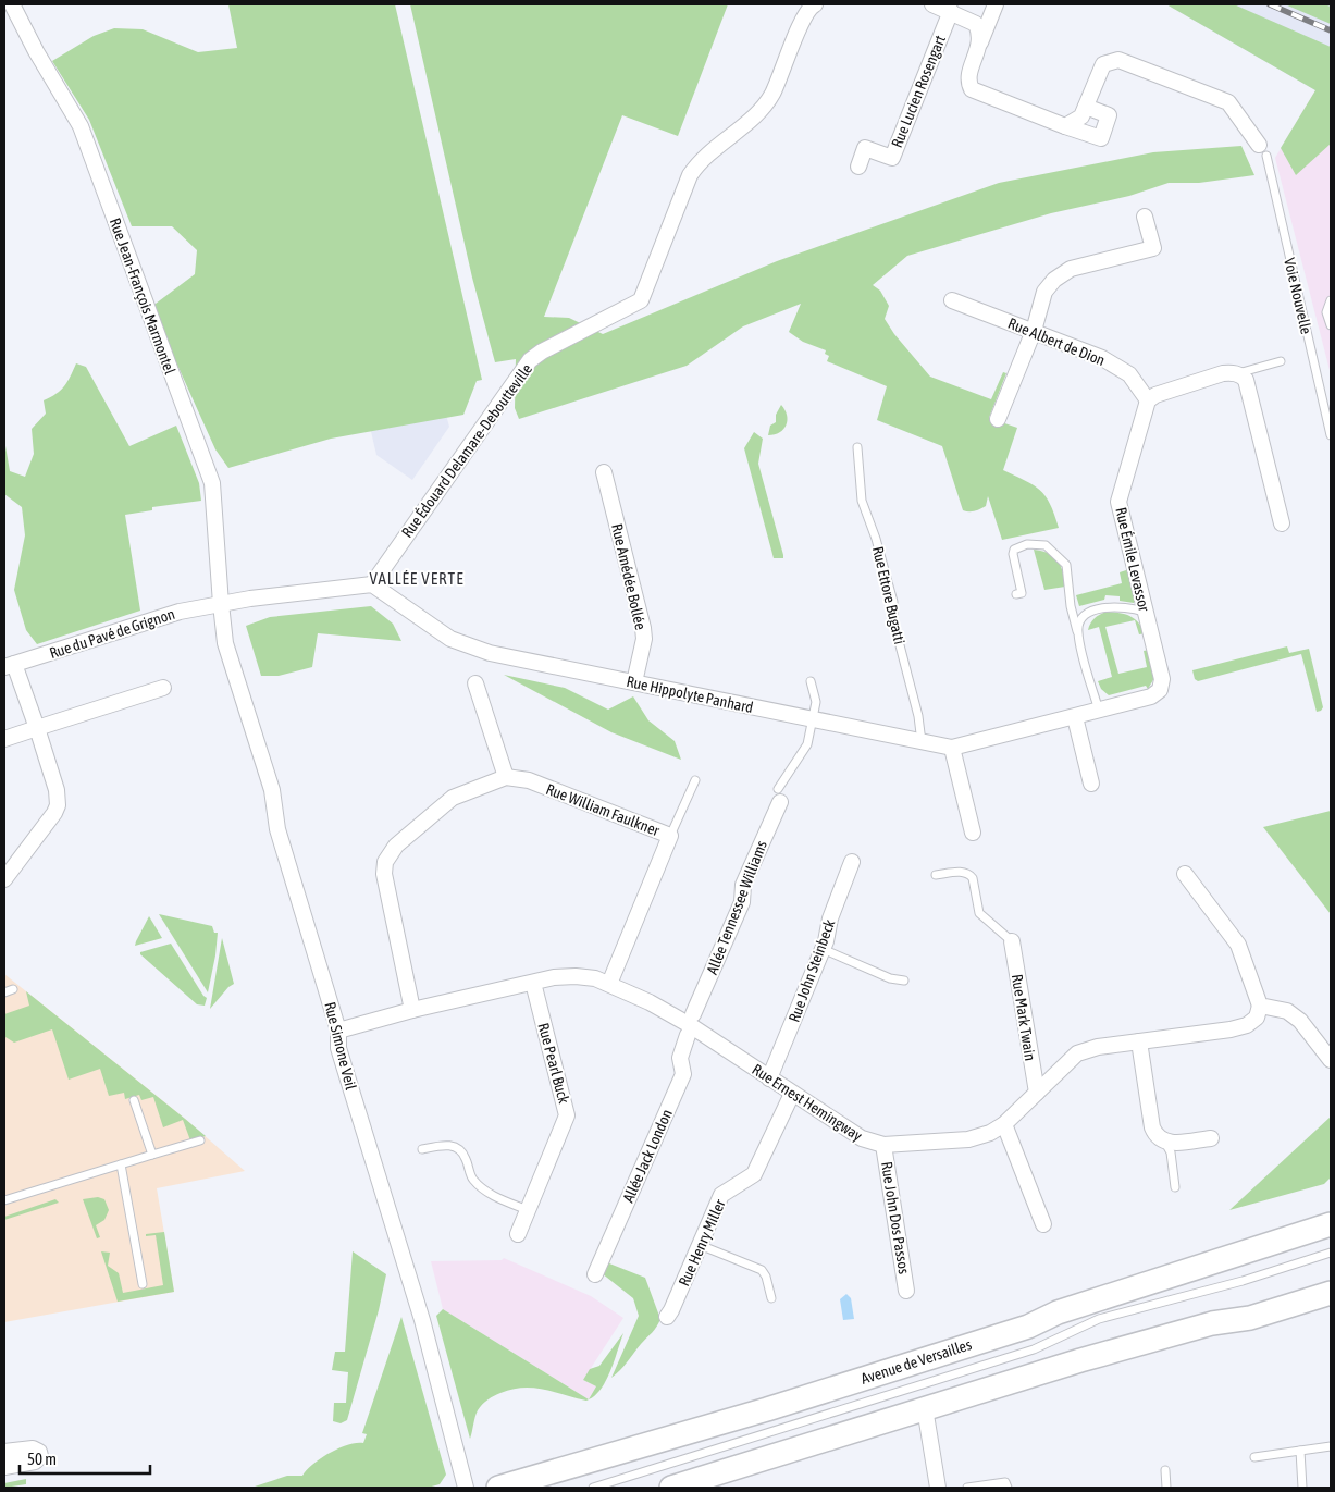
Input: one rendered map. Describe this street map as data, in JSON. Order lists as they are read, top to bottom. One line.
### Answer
{"streets":{"main road":["Avenue de Versailles"],"street":["Rue Lucien Rosengart","Rue Jean-François Marmontel","Rue Albert de Dion","Rue Édouard Delamare-Deboutteville","Rue Émile Levassor","Rue Amédée Bollée","Rue du Pavé de Grignon","Rue Hippolyte Panhard","Rue William Faulkner","Allée Tennessee Williams","Rue John Steinbeck","Rue Mark Twain","Rue Simone Veil","Rue Pearl Buck","Rue Ernest Hemingway","Allée Jack London","Rue John Dos Passos","Rue Henry Miller"],"lane":["Voie Nouvelle","Rue Ettore Bugatti"]},"crossings":[["Rue Jean-François Marmontel","Rue du Pavé de Grignon"],["Rue Jean-François Marmontel","Rue Simone Veil"],["Rue Albert de Dion","Rue Émile Levassor"],["Rue Édouard Delamare-Deboutteville","Rue Hippolyte Panhard"],["Rue Émile Levassor","Rue Hippolyte Panhard"],["Rue Amédée Bollée","Rue Hippolyte Panhard"],["Rue Ettore Bugatti","Rue Hippolyte Panhard"],["Rue du Pavé de Grignon","Rue Simone Veil"],["Rue William Faulkner","Rue Ernest Hemingway"],["Rue John Steinbeck","Rue Ernest Hemingway"],["Rue Mark Twain","Rue Ernest Hemingway"],["Rue Simone Veil","Rue Ernest Hemingway"],["Rue Pearl Buck","Rue Ernest Hemingway"],["Rue Ernest Hemingway","Rue John Dos Passos"],["Rue Ernest Hemingway","Rue Henry Miller"]],"districts":["VALLÉE VERTE"],"scale_bar":"50 m"}
